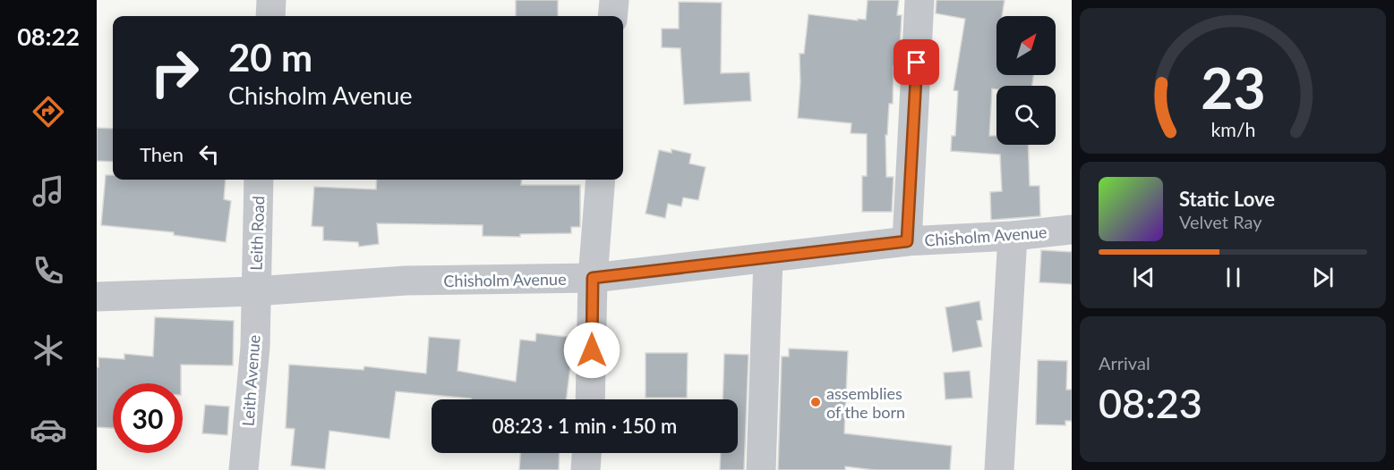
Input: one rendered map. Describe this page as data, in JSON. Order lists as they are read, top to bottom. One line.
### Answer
{"streets":{"street":["Leith Road","Chisholm Avenue","Leith Avenue"]},"crossings":[["Leith Road","Chisholm Avenue"],["Leith Road","Leith Avenue"],["Chisholm Avenue","Leith Avenue"]],"places":["assemblies of the born"],"north":"top right","page":{"tabs":"08:22","turn":["20 m","Chisholm Avenue"],"then":"Then","song":["Static Love","Velvet Ray"],"tile":["Arrival","08:23"],"limit":"30","trip":"08:23 · 1 min · 150 m","gauge":["23","km/h"]}}
